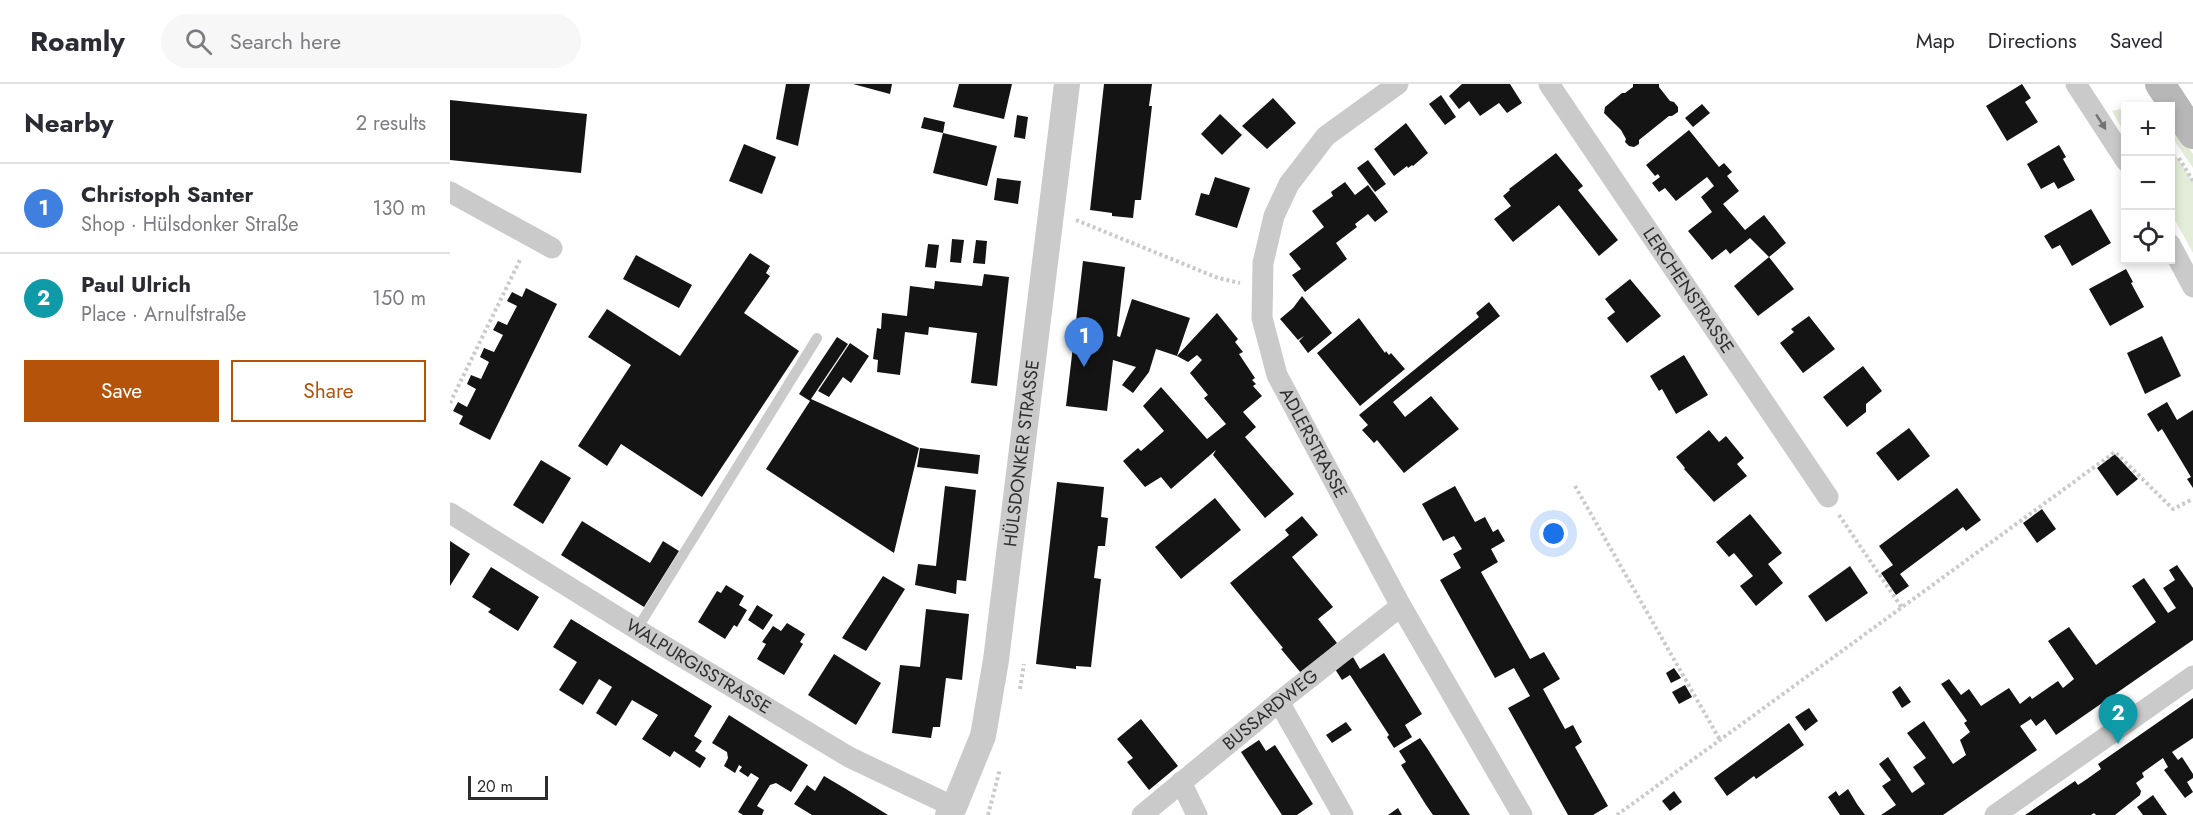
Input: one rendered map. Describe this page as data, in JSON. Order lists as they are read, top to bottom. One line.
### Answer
{"streets":{"street":["LERCHENSTRASSE","ADLERSTRASSE","HÜLSDONKER STRASSE","WALPURGISSTRASSE","BUSSARDWEG"]},"crossings":[["ADLERSTRASSE","BUSSARDWEG"],["HÜLSDONKER STRASSE","WALPURGISSTRASSE"]],"scale_bar":"20 m","page":{"header":"Roamly","search":"Search here","nav":["Map","Directions","Saved"],"heading":["Nearby","2 results"],"map_buttons":["+","−"],"list":[{"mark":"1","name":"Christoph Santer","note":"Shop · Hülsdonker Straße","value":"130 m"},{"mark":"2","name":"Paul Ulrich","note":"Place · Arnulfstraße","value":"150 m"}],"pins":["1","2"],"buttons":["Save","Share"],"scale":"20 m"}}
